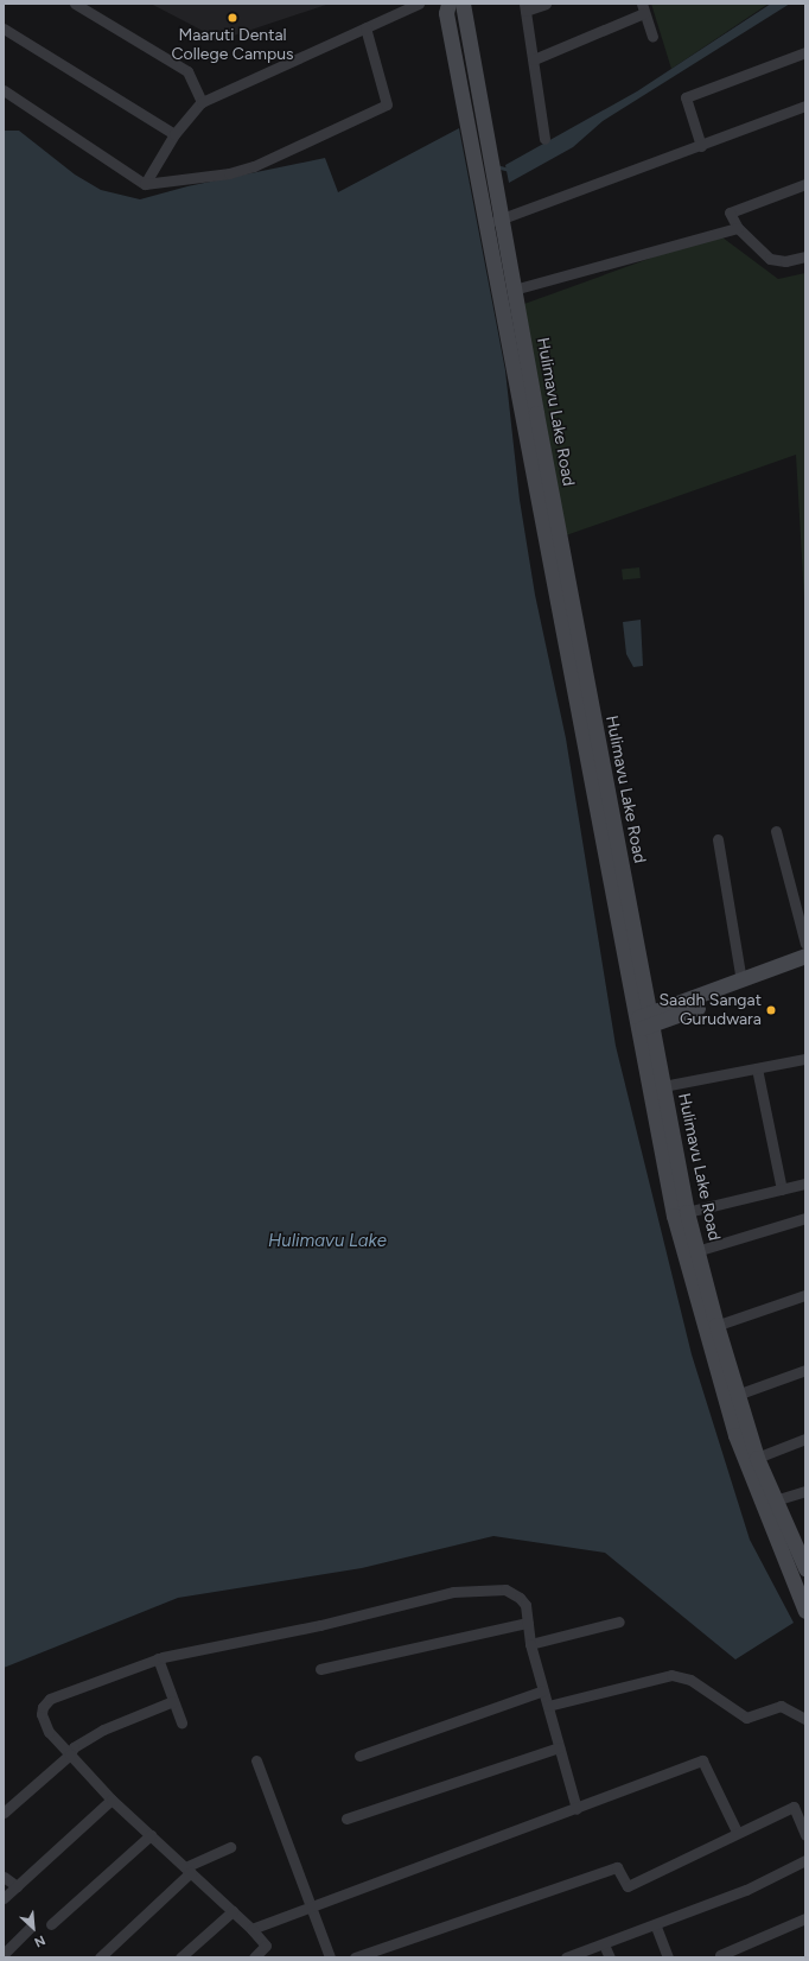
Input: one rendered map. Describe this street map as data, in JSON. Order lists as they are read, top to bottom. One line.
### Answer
{"streets":{"main road":["Hulimavu Lake Road"]},"water":["Hulimavu Lake"],"places":["Maaruti Dental College Campus","Saadh Sangat Gurudwara"],"north":"bottom right"}
